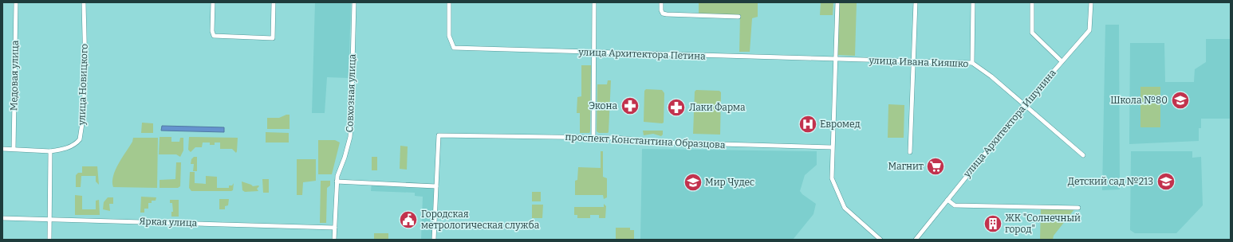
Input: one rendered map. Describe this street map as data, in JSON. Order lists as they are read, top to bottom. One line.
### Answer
{"streets":{"street":["улица Архитектора Петина","улица Ивана Кияшко","Медовая улица","улица Новицкого","Совхозная улица","улица Архитектора Ишунина","проспект Константина Образцова","Яркая улица"]},"crossings":[["улица Архитектора Петина","улица Ивана Кияшко"],["улица Ивана Кияшко","улица Архитектора Ишунина"],["Медовая улица","улица Новицкого"],["Совхозная улица","Яркая улица"]],"places":{"school or university":["Школа №80","Детский сад №213","Мир Чудес"],"pharmacy":["Экона","Лаки Фарма"],"hospital":["Евромед"],"supermarket":["Магнит"],"public building":["Городская метрологическая служба"],"building":["ЖК \"Солнечный город\""]}}
